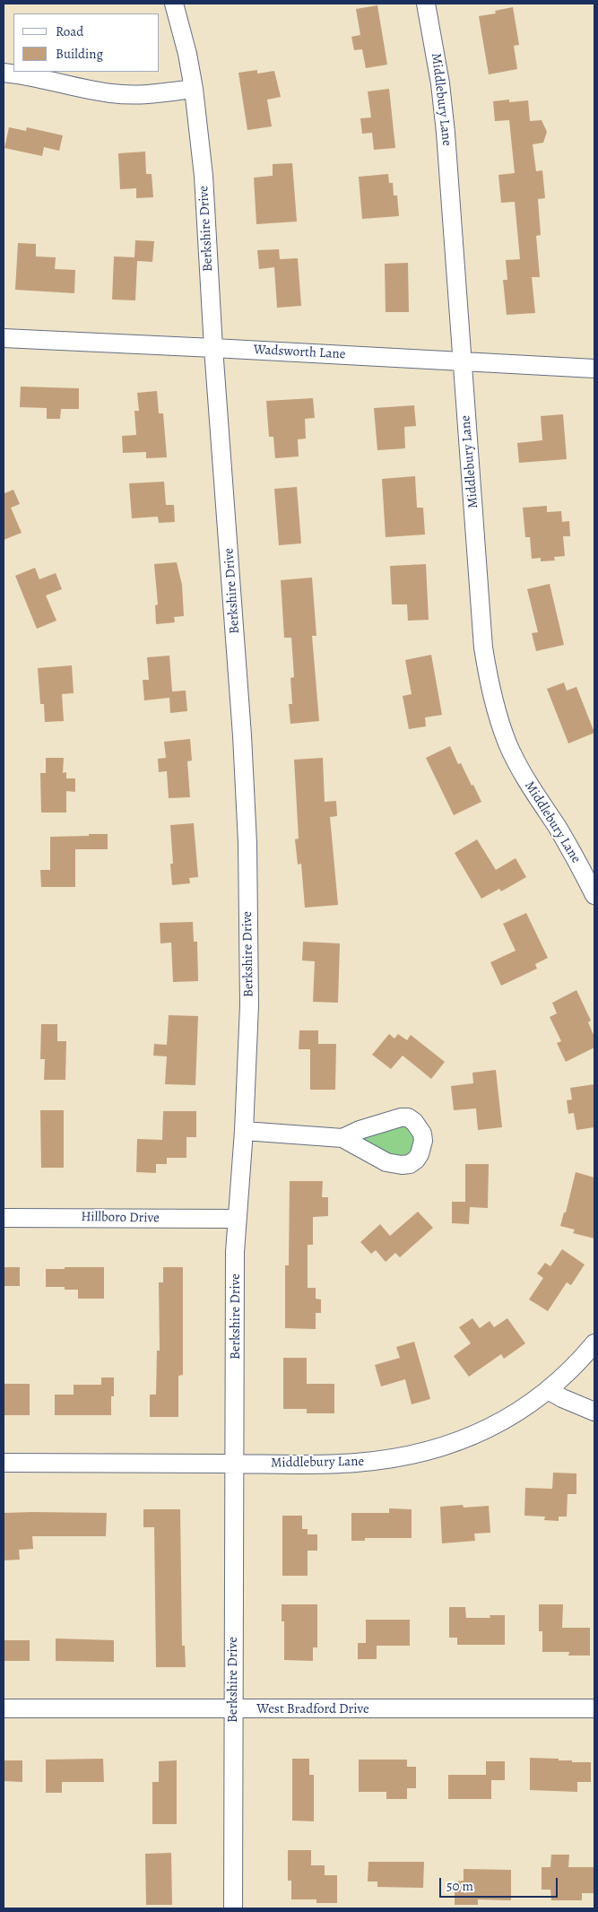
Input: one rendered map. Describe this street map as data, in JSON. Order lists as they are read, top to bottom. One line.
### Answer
{"streets":{"street":["Middlebury Lane","Berkshire Drive","Wadsworth Lane","Hillboro Drive","West Bradford Drive"]},"crossings":[["Middlebury Lane","Berkshire Drive"],["Middlebury Lane","Wadsworth Lane"],["Berkshire Drive","Wadsworth Lane"],["Berkshire Drive","Hillboro Drive"],["Berkshire Drive","West Bradford Drive"]],"legend":["Road","Building"],"scale_bar":"50 m"}
